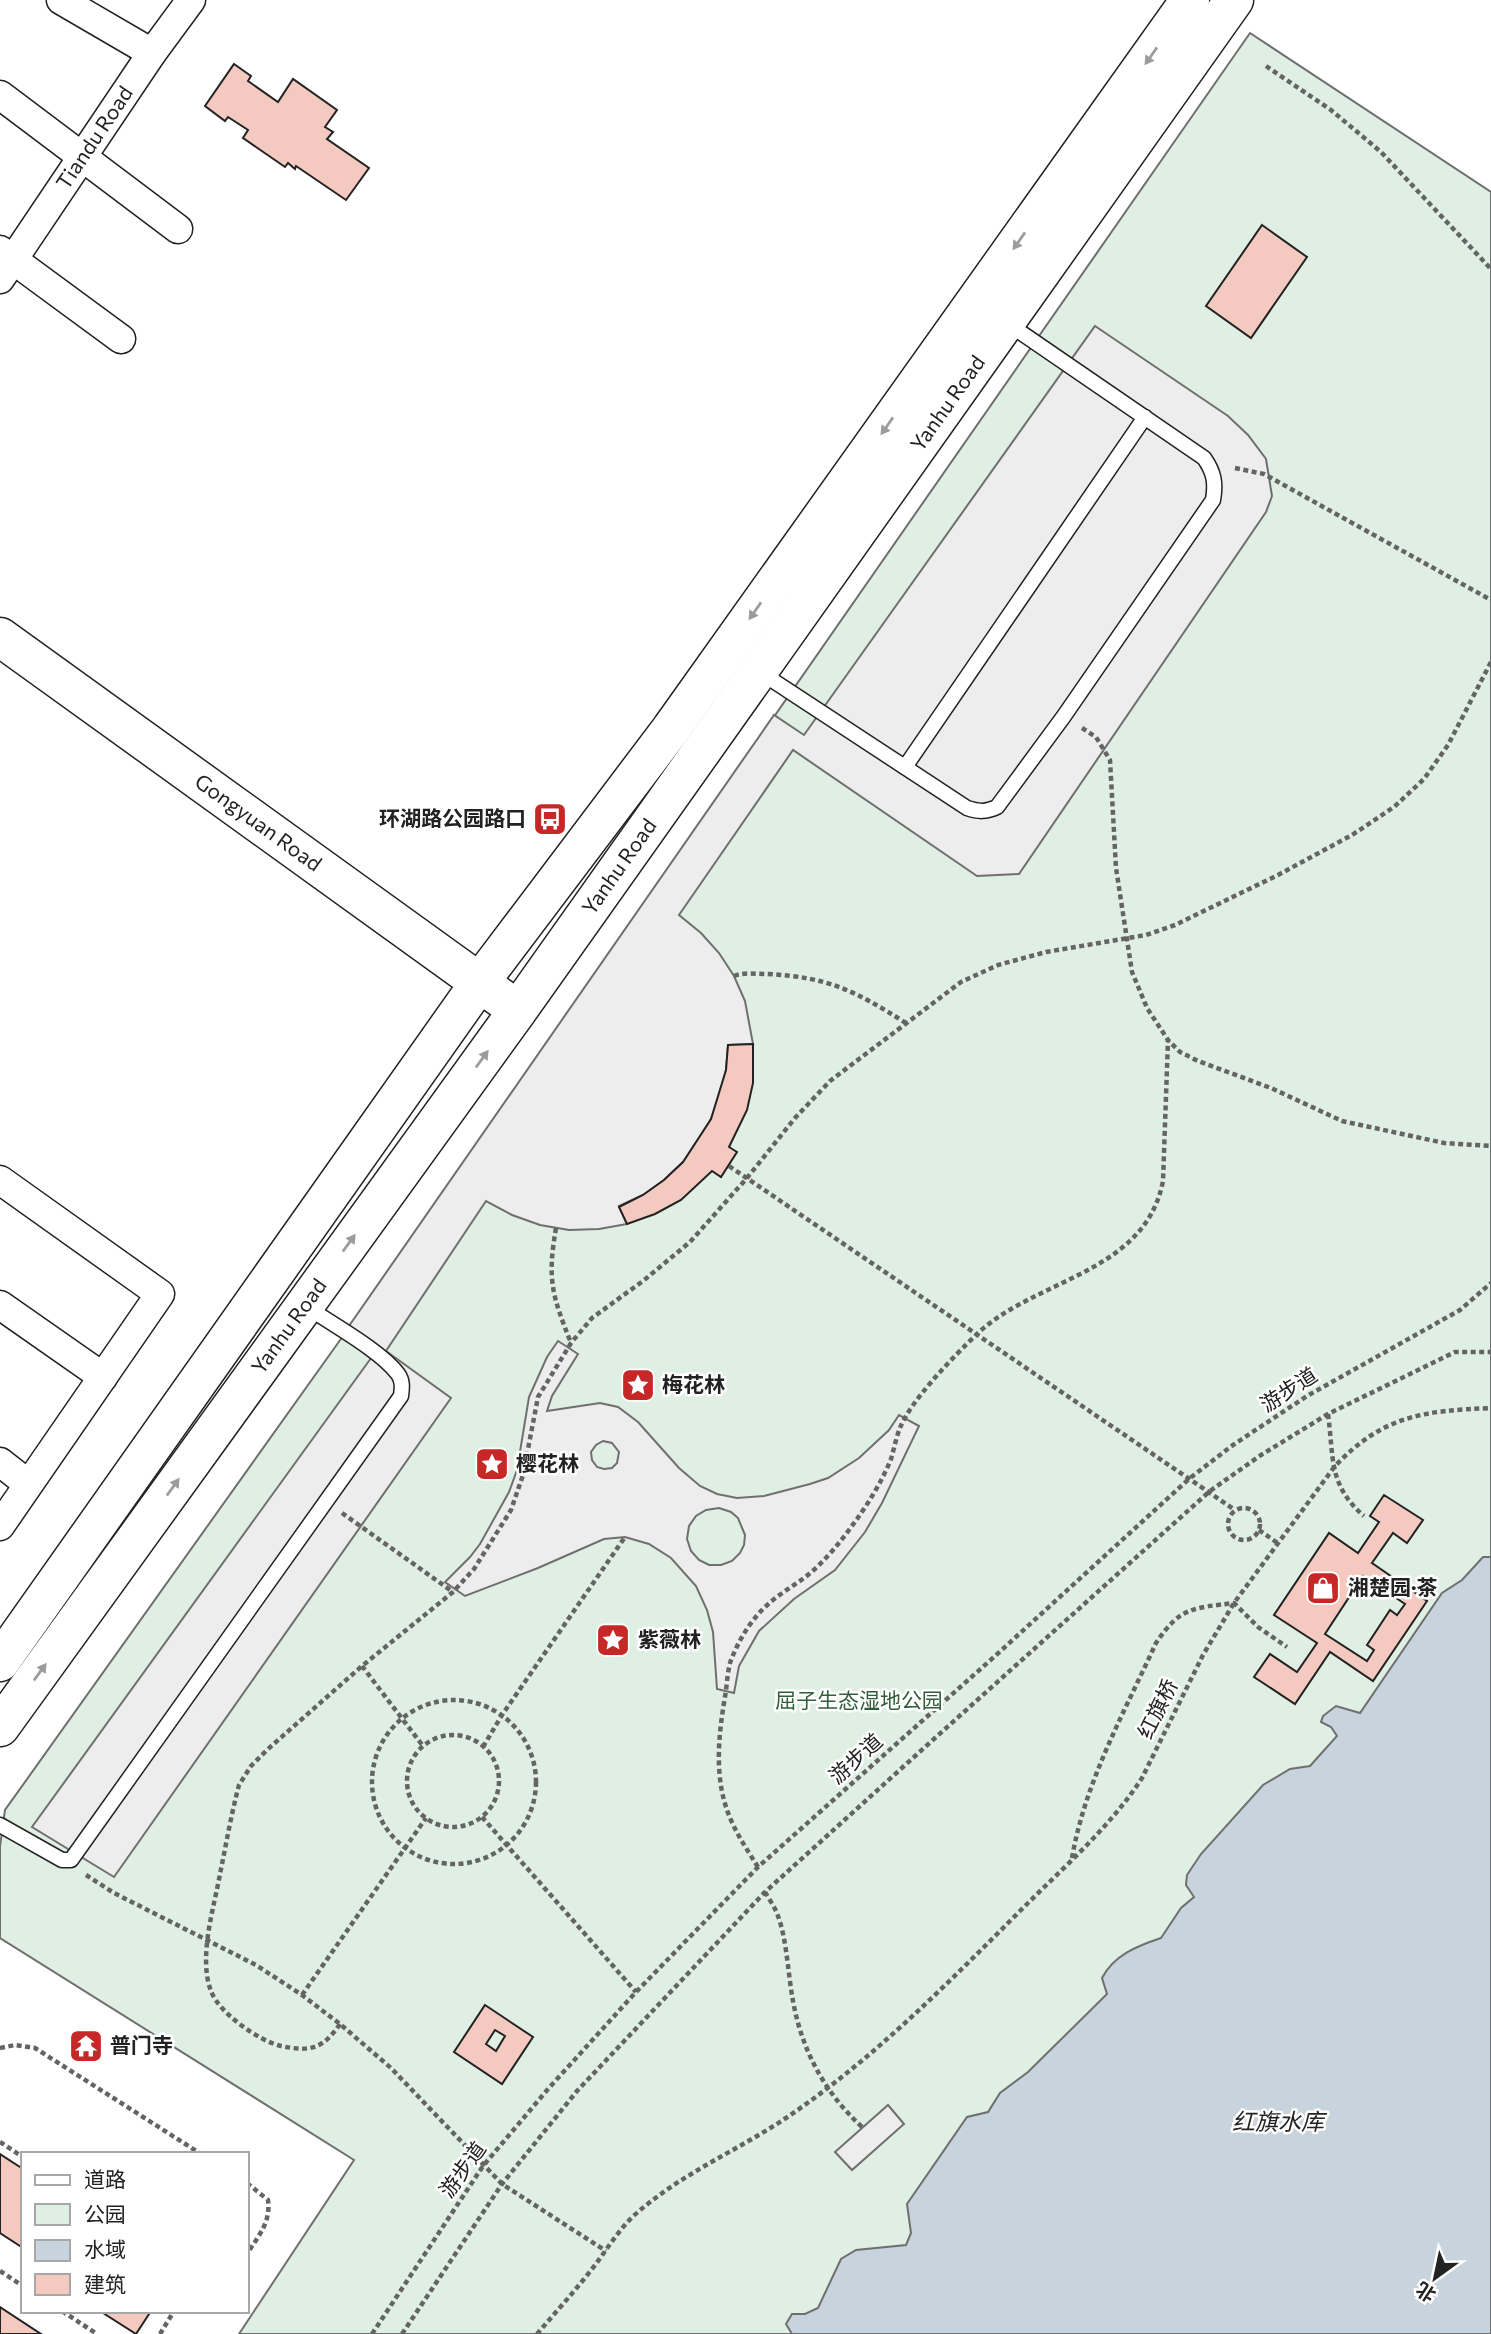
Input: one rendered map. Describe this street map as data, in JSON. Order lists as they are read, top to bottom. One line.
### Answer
{"streets":{"main road":["Yanhu Road","Gongyuan Road"],"street":["Tiandu Road"],"path":["游步道","红旗桥"]},"crossings":[["Yanhu Road","Gongyuan Road"]],"water":["红旗水库"],"parks":["屈子生态湿地公园"],"places":{"bus stop":["环湖路公园路口"],"place":["梅花林","樱花林","紫薇林"],"shop":["湘楚园·茶"],"temple":["普门寺"]},"legend":["道路","公园","水域","建筑"],"north":"bottom left"}
